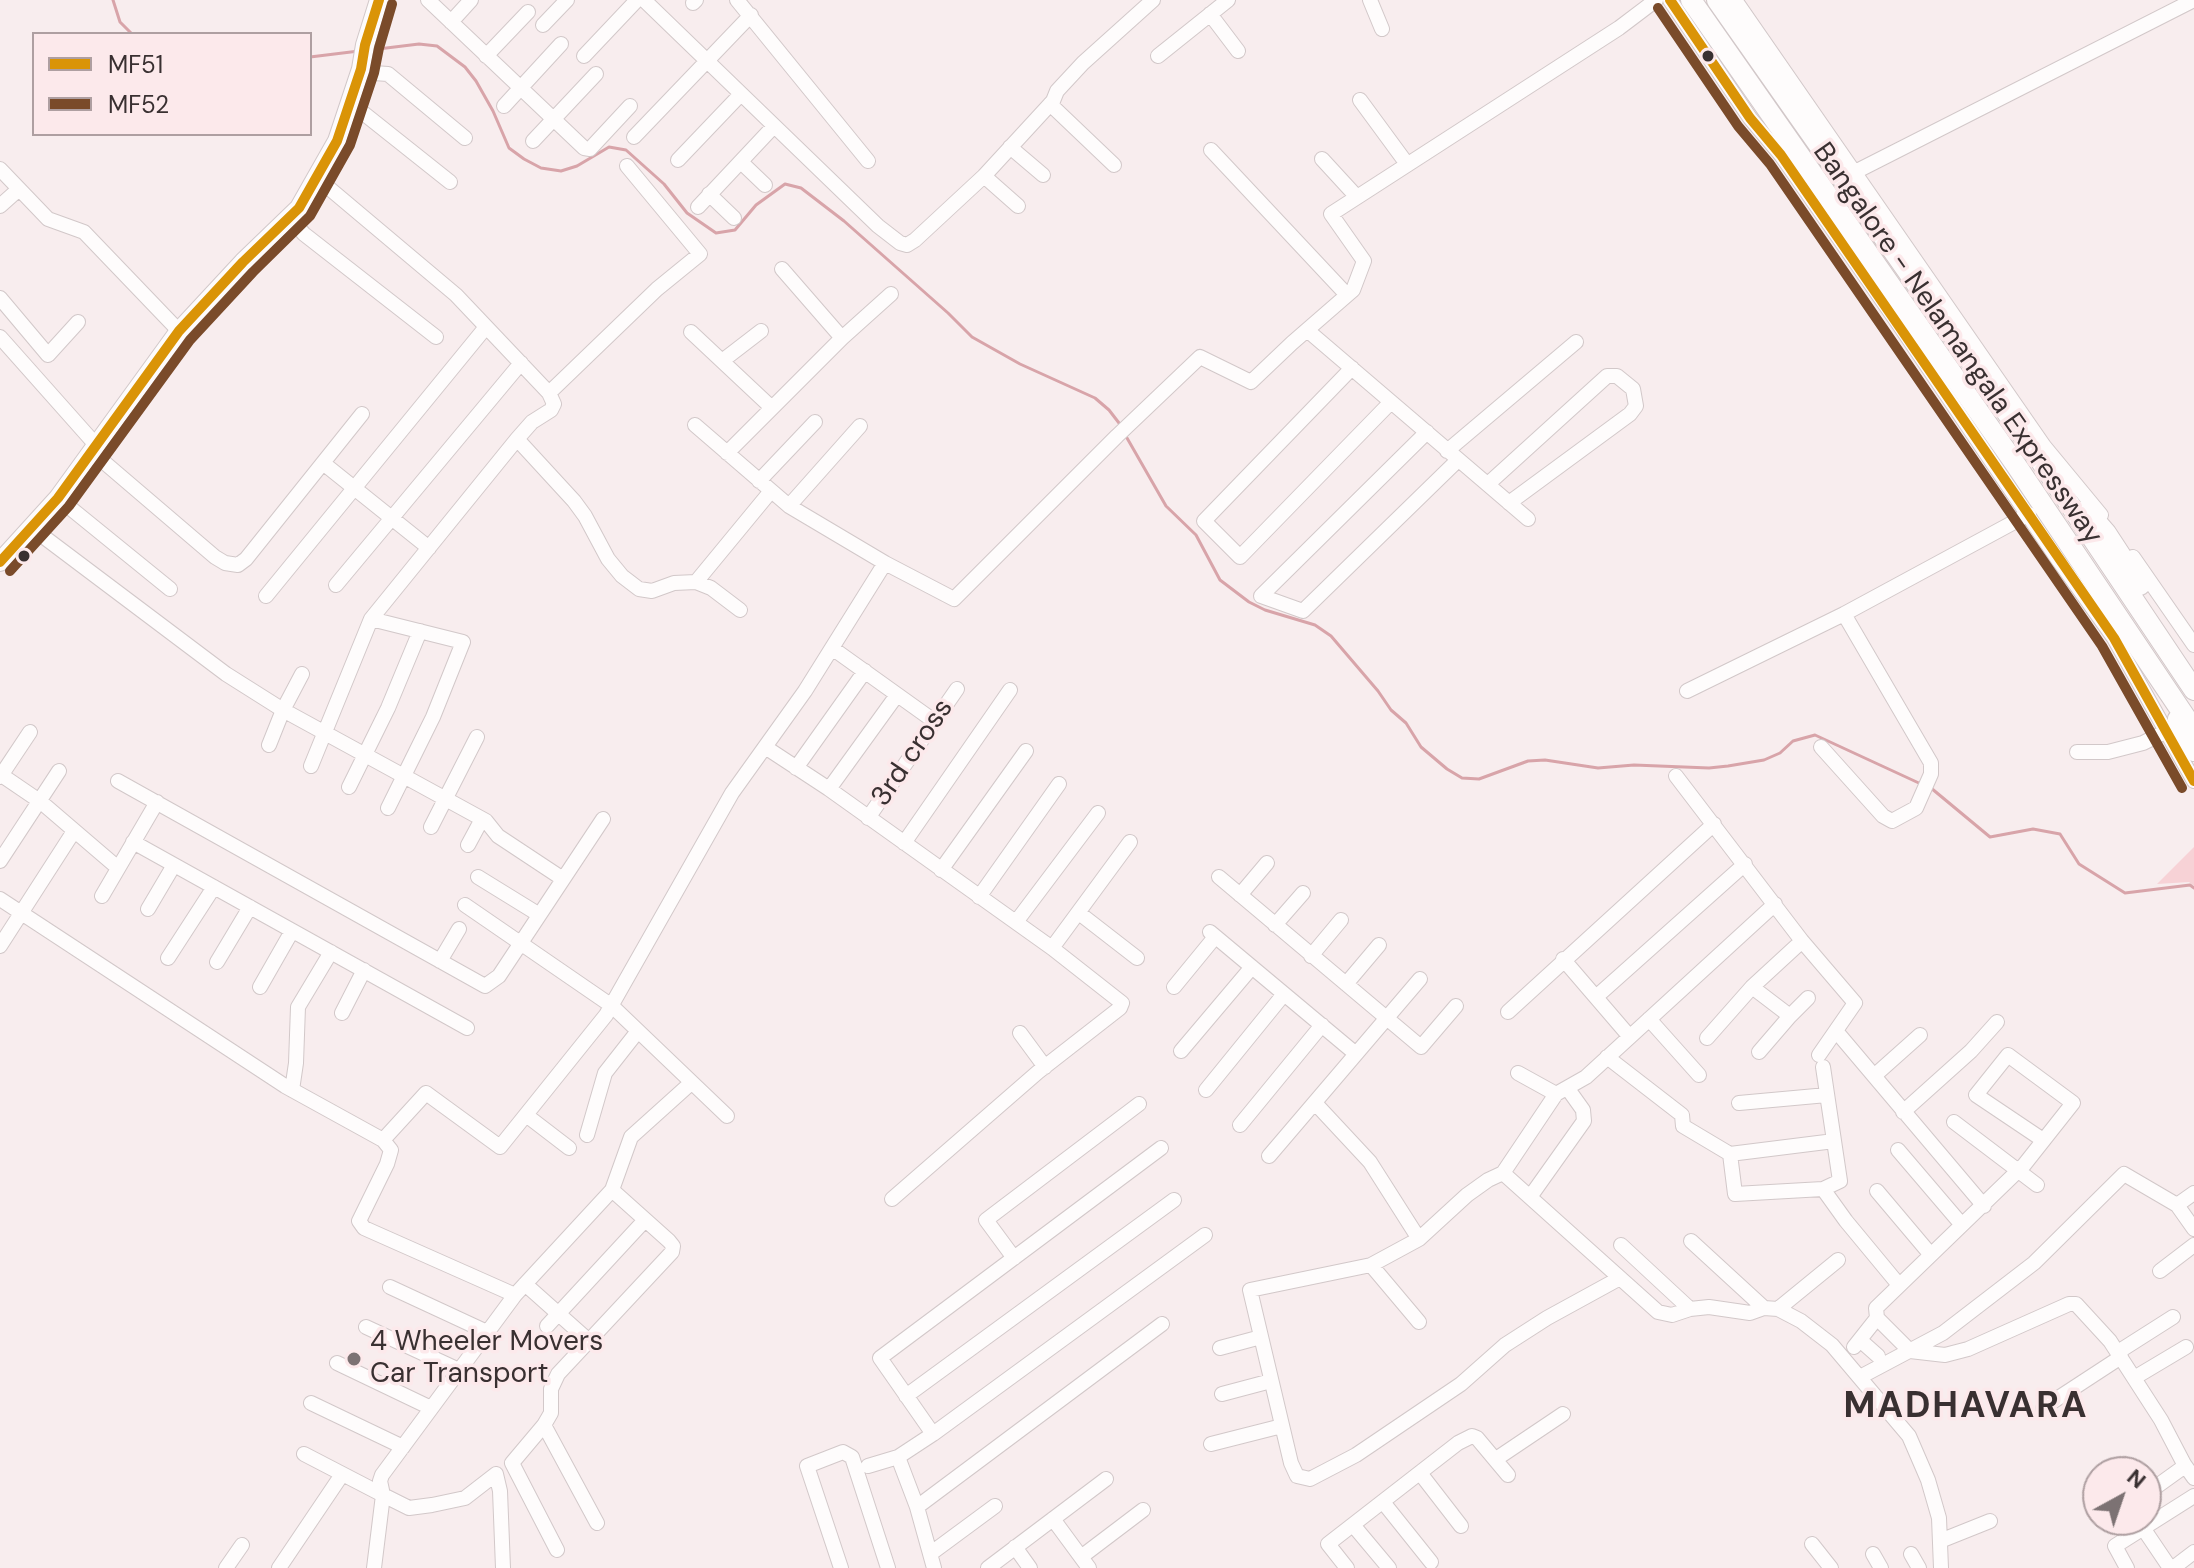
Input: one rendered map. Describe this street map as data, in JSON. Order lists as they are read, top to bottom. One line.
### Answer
{"streets":{"highway":["Bangalore - Nelamangala Expressway"],"street":["3rd cross"]},"districts":["MADHAVARA"],"places":["4 Wheeler Movers Car Transport"],"lines":["transit line MF51","transit line MF52"],"legend":["MF51","MF52"],"north":"top right"}
